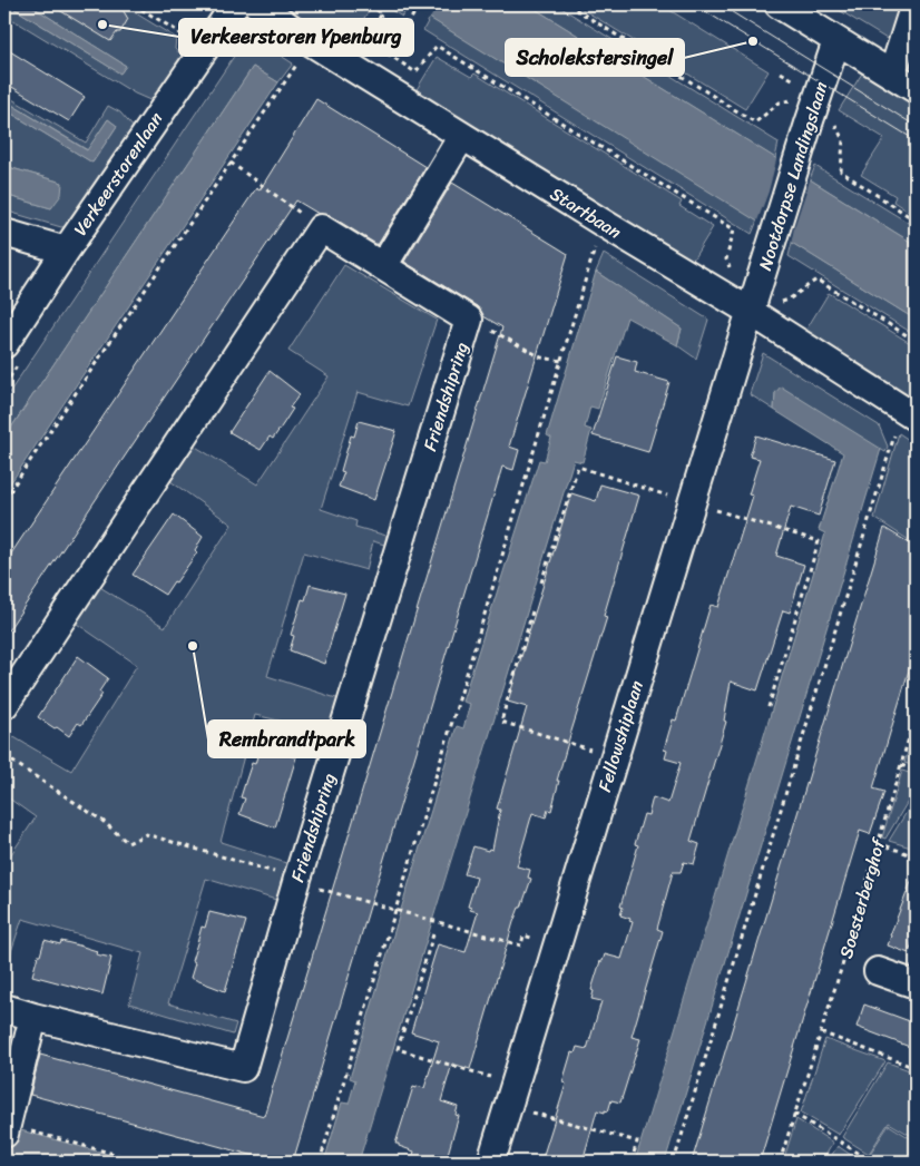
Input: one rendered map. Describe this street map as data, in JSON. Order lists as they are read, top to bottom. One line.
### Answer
{"streets":{"street":["Verkeerstorenlaan","Nootdorpse Landingslaan","Startbaan","Friendshipring","Fellowshiplaan","Soesterberghof"]},"crossings":[["Nootdorpse Landingslaan","Startbaan"],["Nootdorpse Landingslaan","Fellowshiplaan"],["Startbaan","Fellowshiplaan"]],"places":["Verkeerstoren Ypenburg","Scholekstersingel","Rembrandtpark"]}
